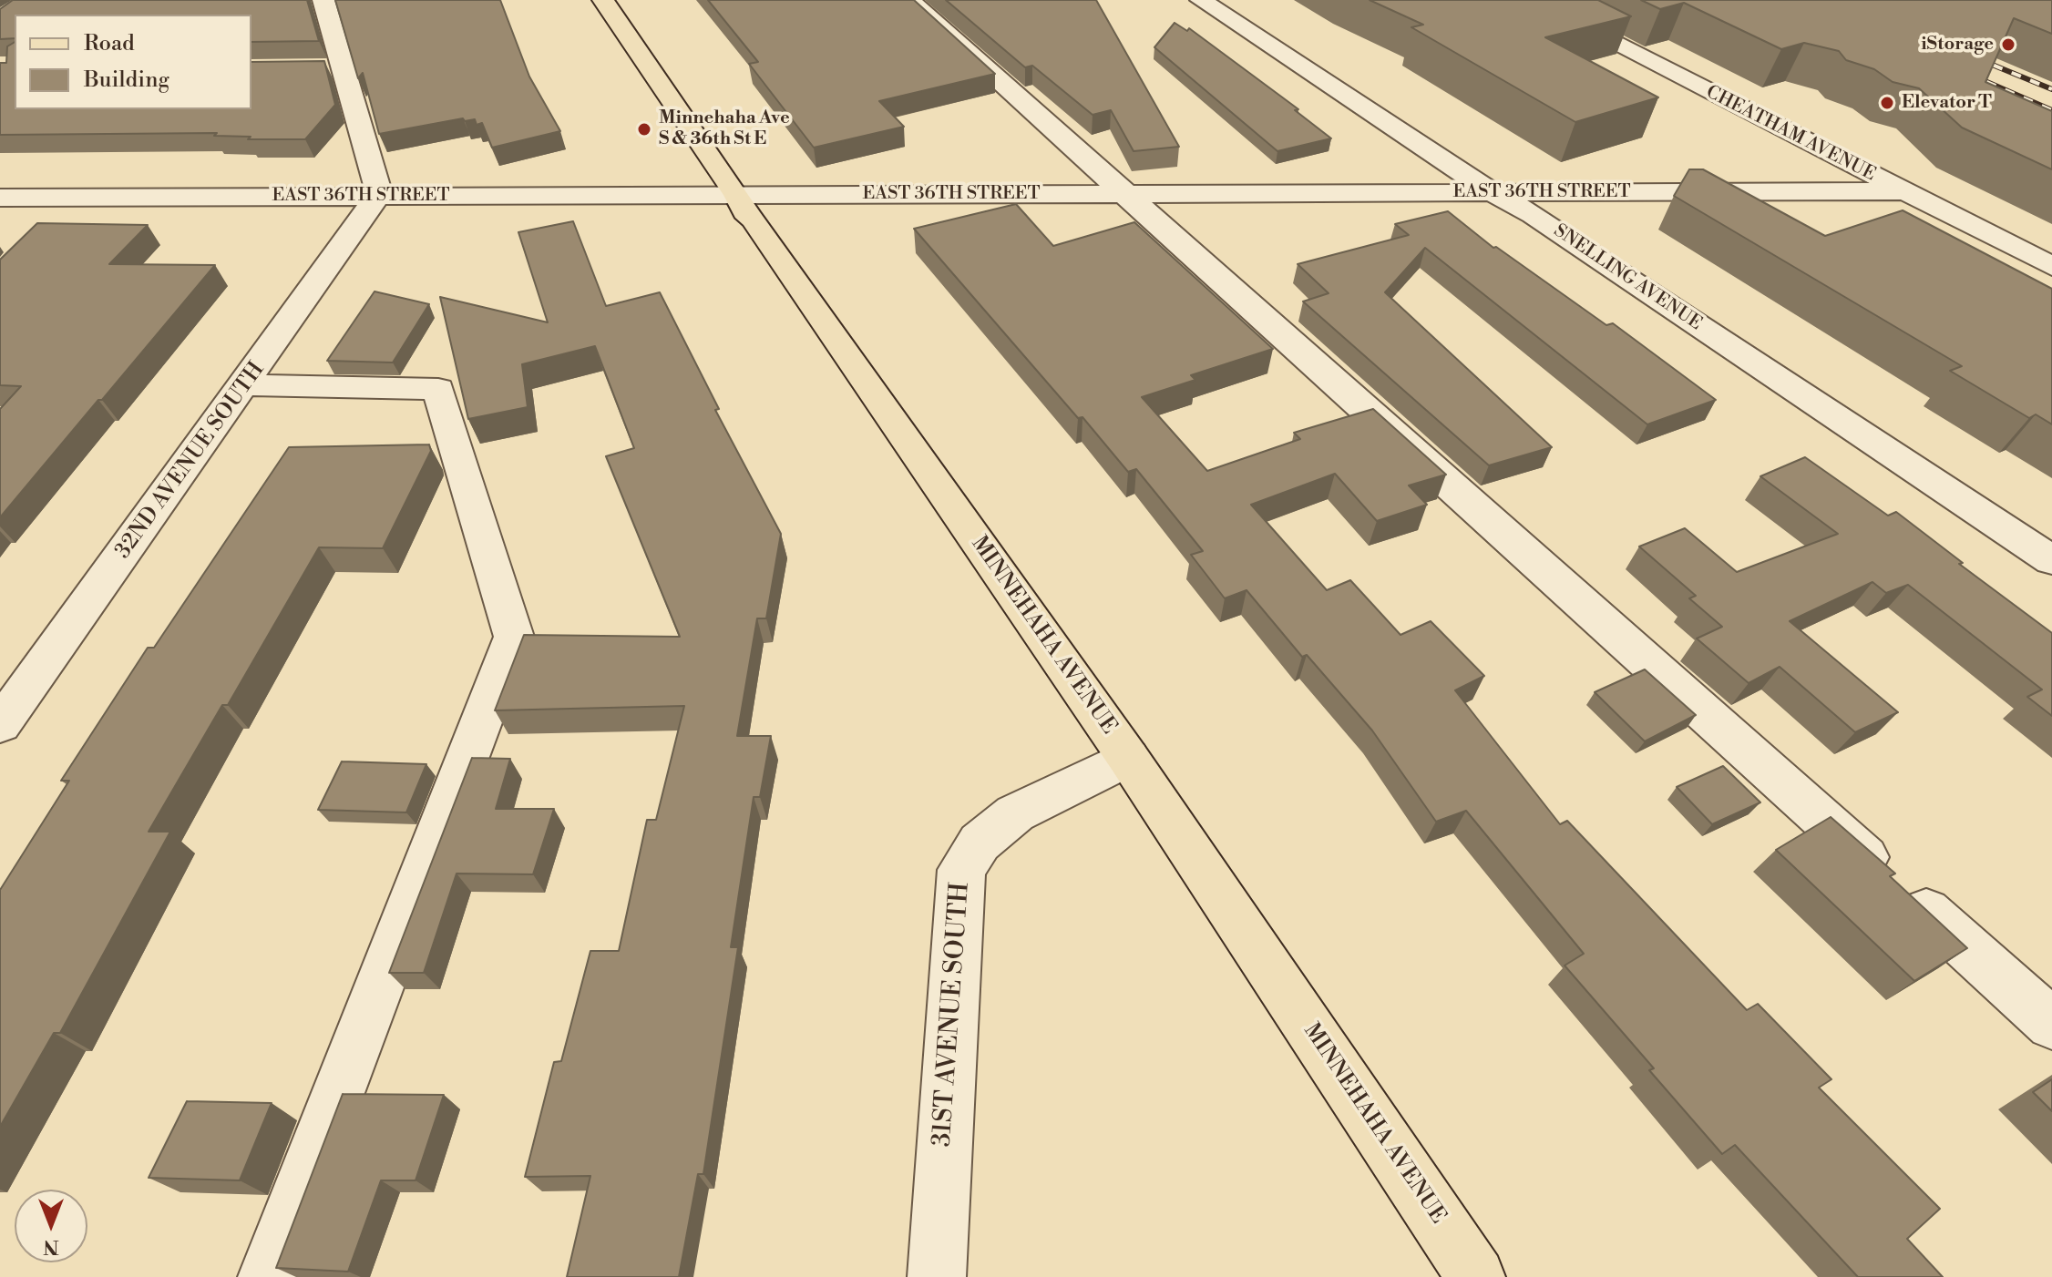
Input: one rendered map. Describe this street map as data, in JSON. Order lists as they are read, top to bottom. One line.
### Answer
{"streets":{"main road":["MINNEHAHA AVENUE"],"street":["CHEATHAM AVENUE","EAST 36TH STREET","SNELLING AVENUE","32ND AVENUE SOUTH","31ST AVENUE SOUTH"]},"crossings":[["CHEATHAM AVENUE","EAST 36TH STREET"],["EAST 36TH STREET","SNELLING AVENUE"],["EAST 36TH STREET","32ND AVENUE SOUTH"],["EAST 36TH STREET","MINNEHAHA AVENUE"],["MINNEHAHA AVENUE","31ST AVENUE SOUTH"]],"places":["iStorage","Elevator T","Minnehaha Ave S & 36th St E"],"legend":["Road","Building"],"north":"bottom"}
